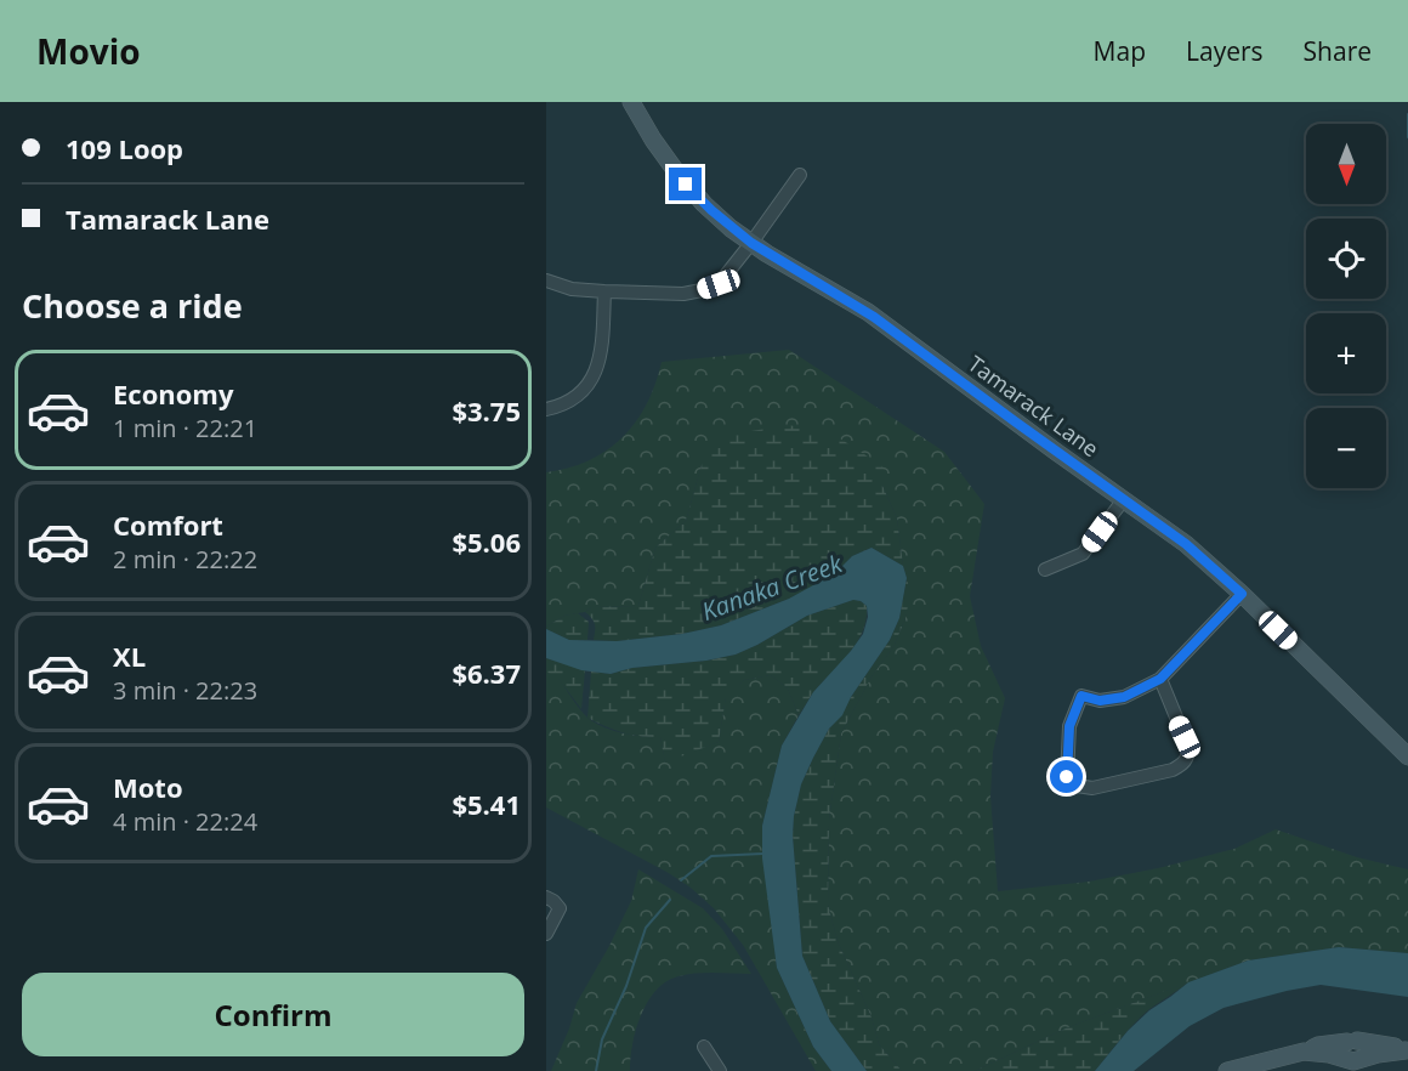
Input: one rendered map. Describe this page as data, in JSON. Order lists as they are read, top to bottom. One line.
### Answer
{"streets":{"street":["Tamarack Lane"]},"water":["Kanaka Creek"],"north":"bottom","page":{"header":"Movio","nav":["Map","Layers","Share"],"banner":["109 Loop","Tamarack Lane"],"map_buttons":["+","−"],"heading":"Choose a ride","list":[{"name":"Economy","note":"1 min · 22:21","value":"$3.75"},{"name":"Comfort","note":"2 min · 22:22","value":"$5.06"},{"name":"XL","note":"3 min · 22:23","value":"$6.37"},{"name":"Moto","note":"4 min · 22:24","value":"$5.41"}],"buttons":"Confirm"}}
